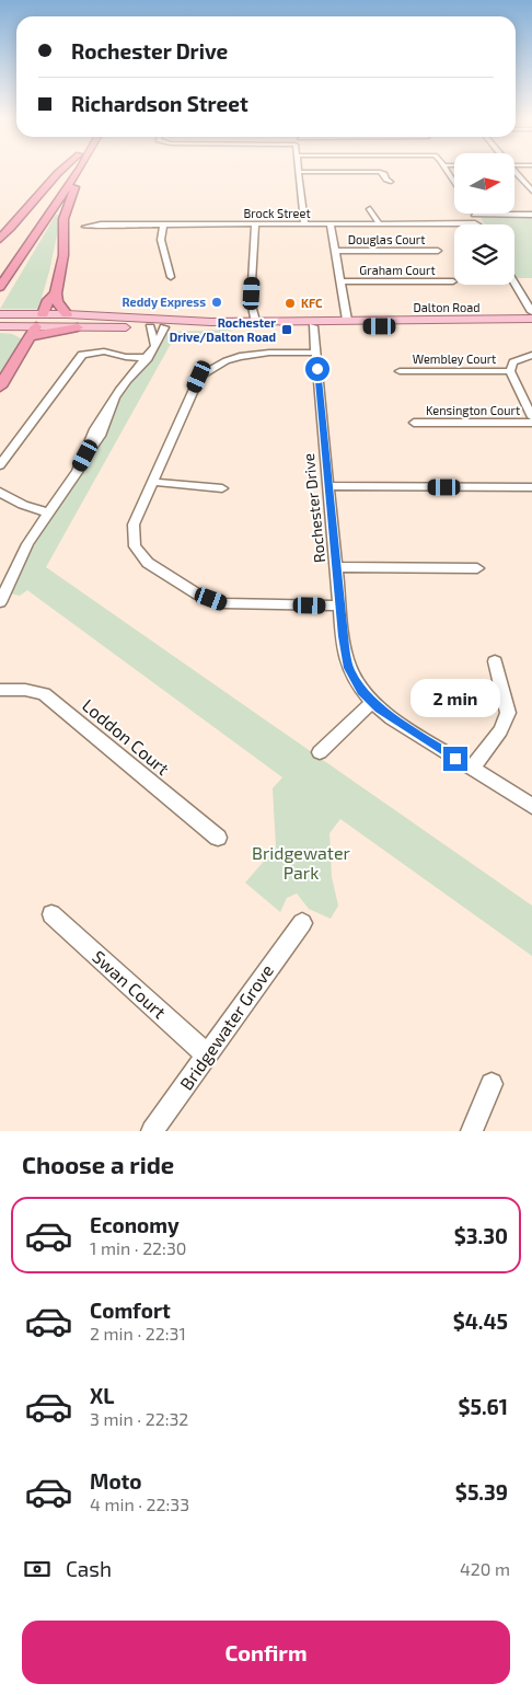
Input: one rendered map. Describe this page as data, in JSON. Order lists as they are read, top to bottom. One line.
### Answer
{"streets":{"main road":["Dalton Road"],"street":["Brock Street","Douglas Court","Graham Court","Wembley Court","Kensington Court","Rochester Drive","Loddon Court","Swan Court","Bridgewater Grove"]},"crossings":[["Dalton Road","Rochester Drive"],["Swan Court","Bridgewater Grove"]],"parks":["Bridgewater Park"],"places":{"other":["Reddy Express","KFC"],"transit":["Rochester Drive/Dalton Road"]},"north":"right","page":{"banner":["Rochester Drive","Richardson Street"],"bubble":"2 min","heading":"Choose a ride","list":[{"name":"Economy","note":"1 min · 22:30","value":"$3.30"},{"name":"Comfort","note":"2 min · 22:31","value":"$4.45"},{"name":"XL","note":"3 min · 22:32","value":"$5.61"},{"name":"Moto","note":"4 min · 22:33","value":"$5.39"}],"pay":["Cash","420 m"],"buttons":"Confirm"}}
